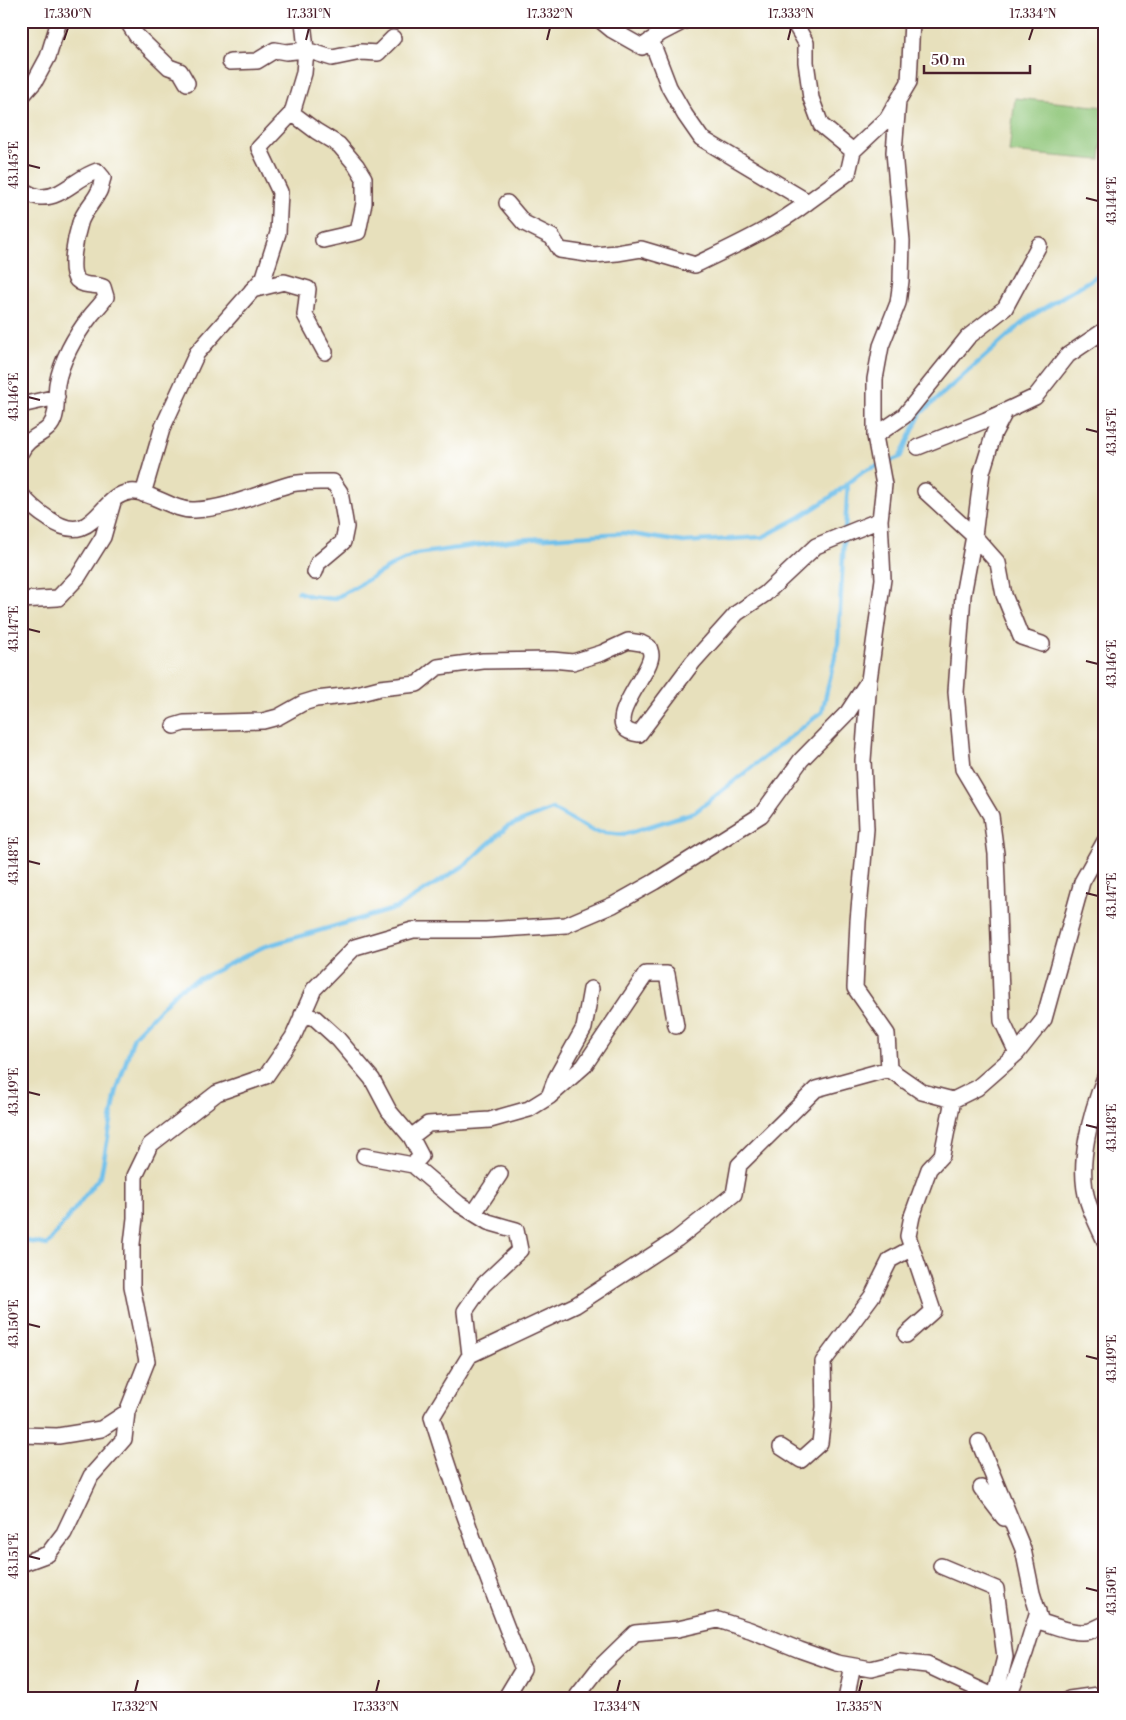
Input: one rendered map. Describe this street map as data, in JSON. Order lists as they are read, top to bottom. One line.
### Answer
{"scale_bar":"50 m","coordinates":["17.330°N","17.331°N","17.332°N","17.333°N","17.334°N","43.145°E","43.144°E","43.146°E","43.147°E","43.148°E","43.149°E","43.150°E","43.151°E","17.335°N"]}
